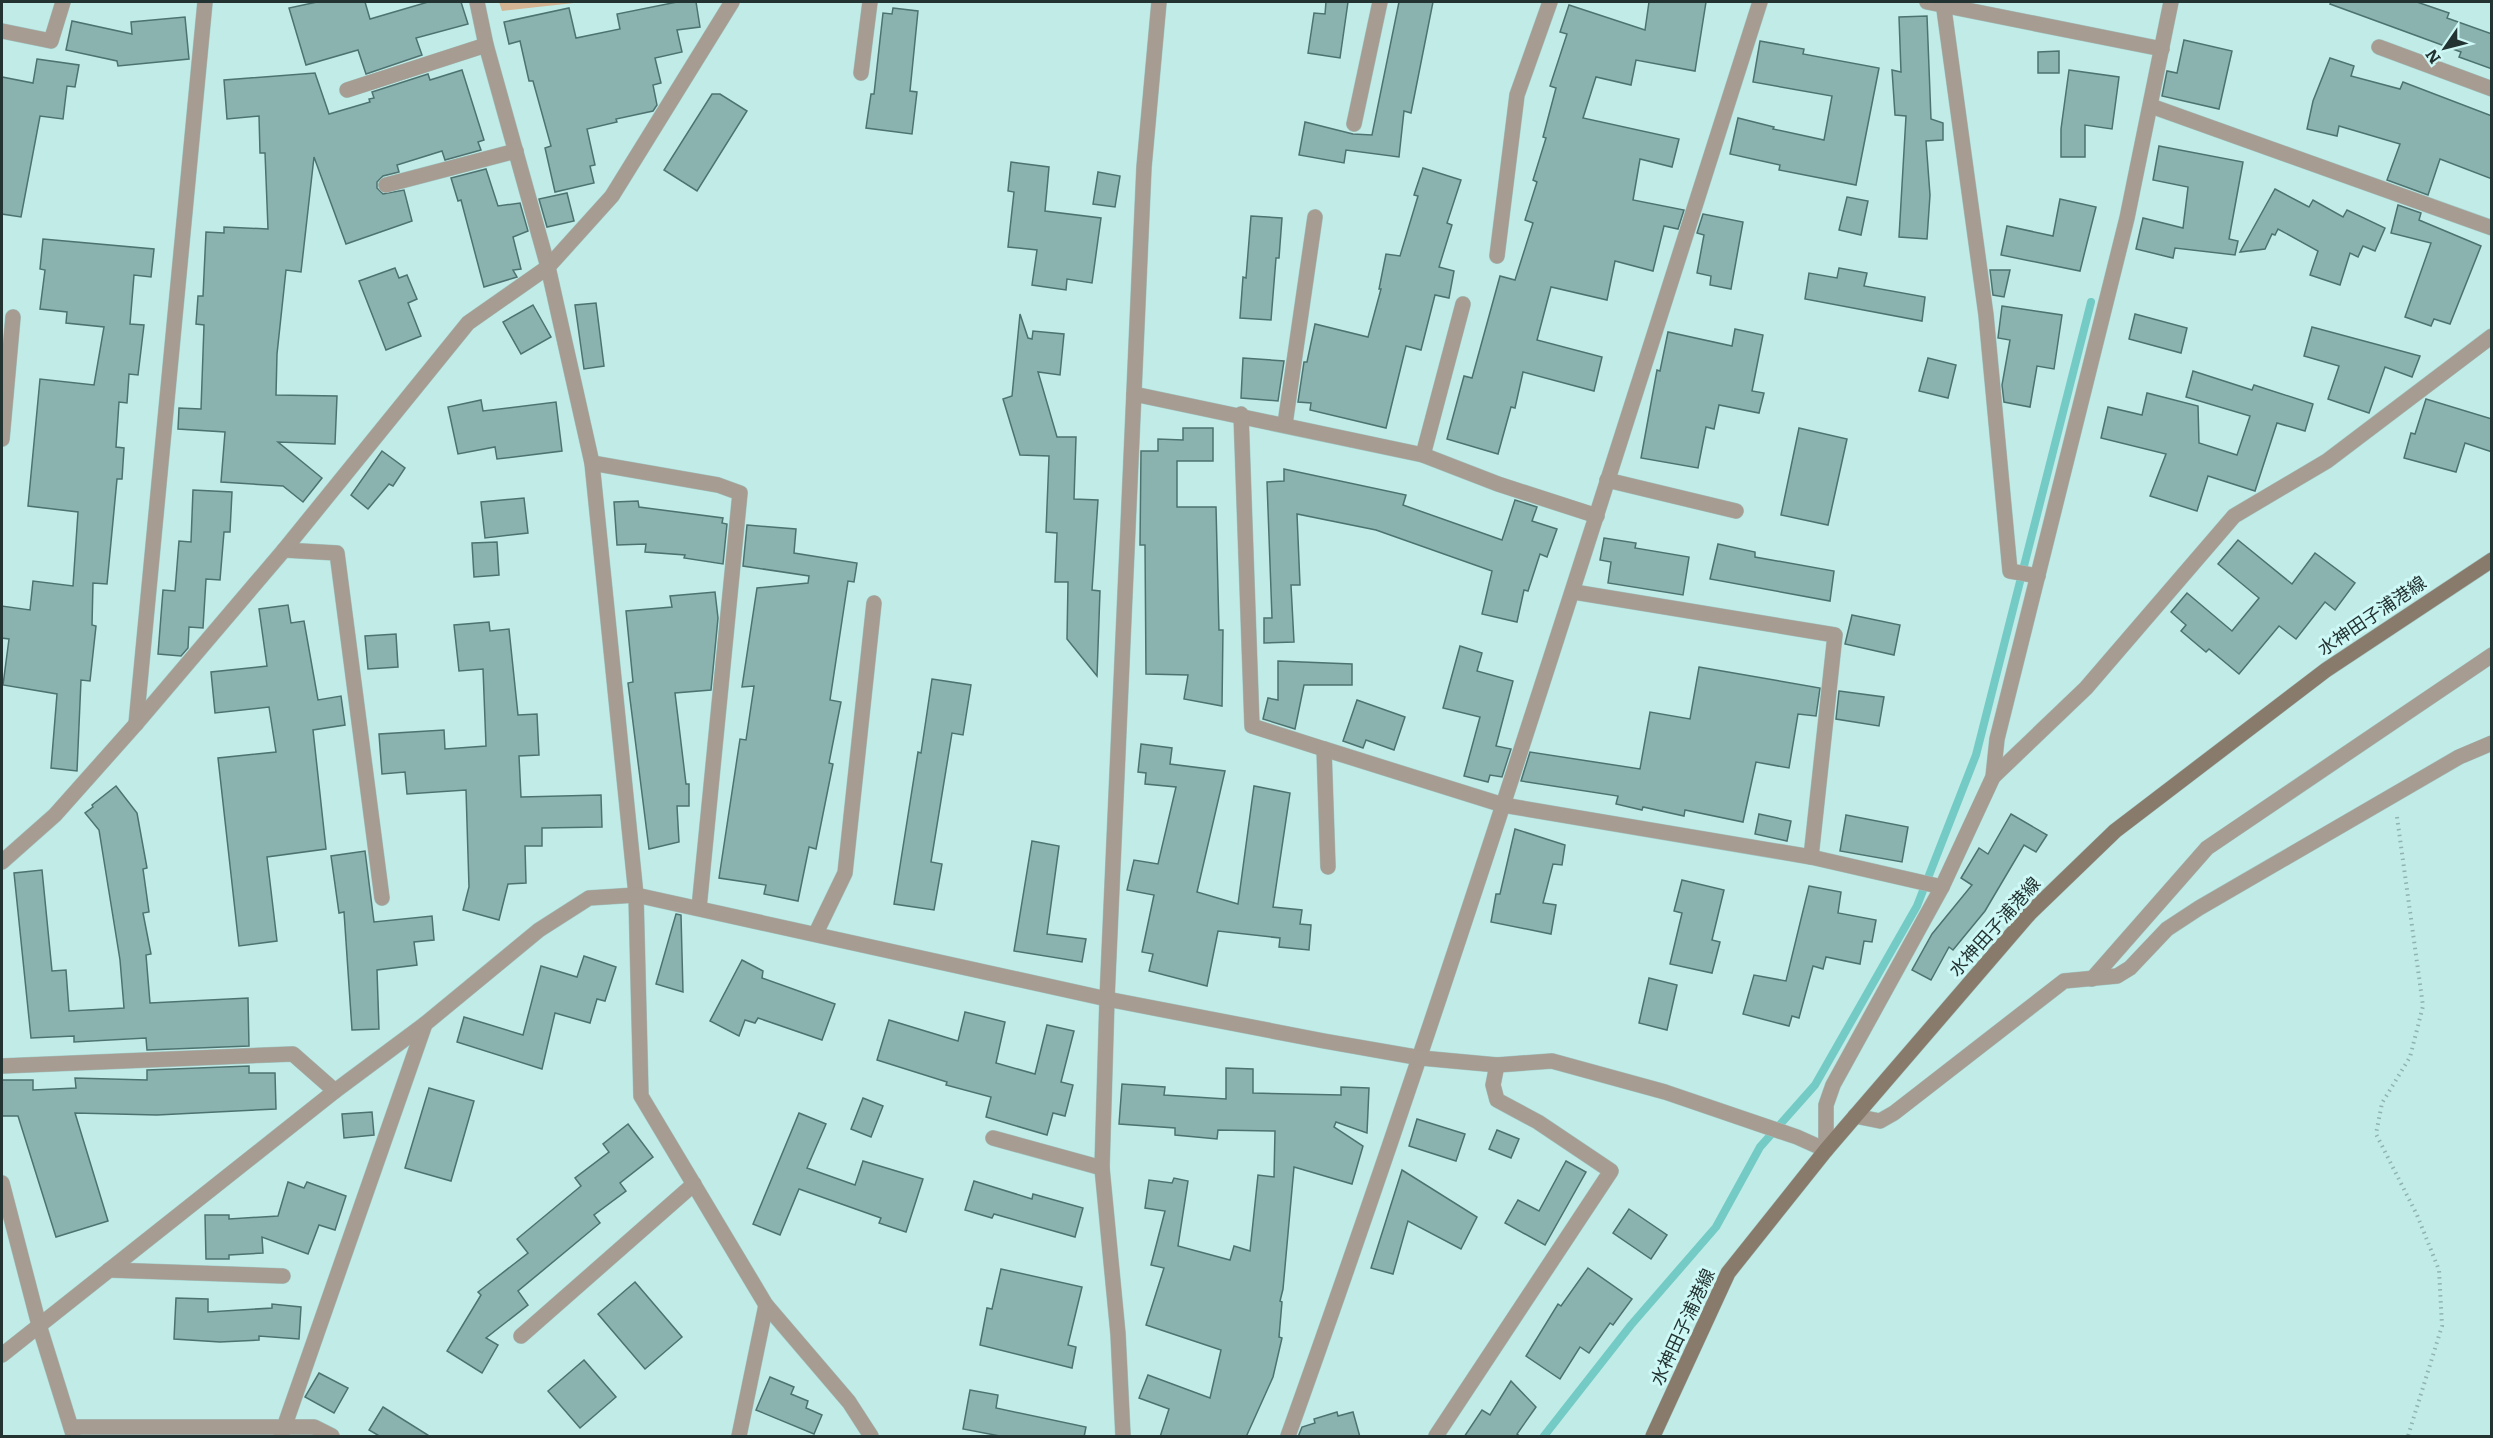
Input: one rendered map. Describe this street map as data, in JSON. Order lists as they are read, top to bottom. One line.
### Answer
{"streets":{"main road":["水神田子浦港線"]},"north":"bottom left"}
